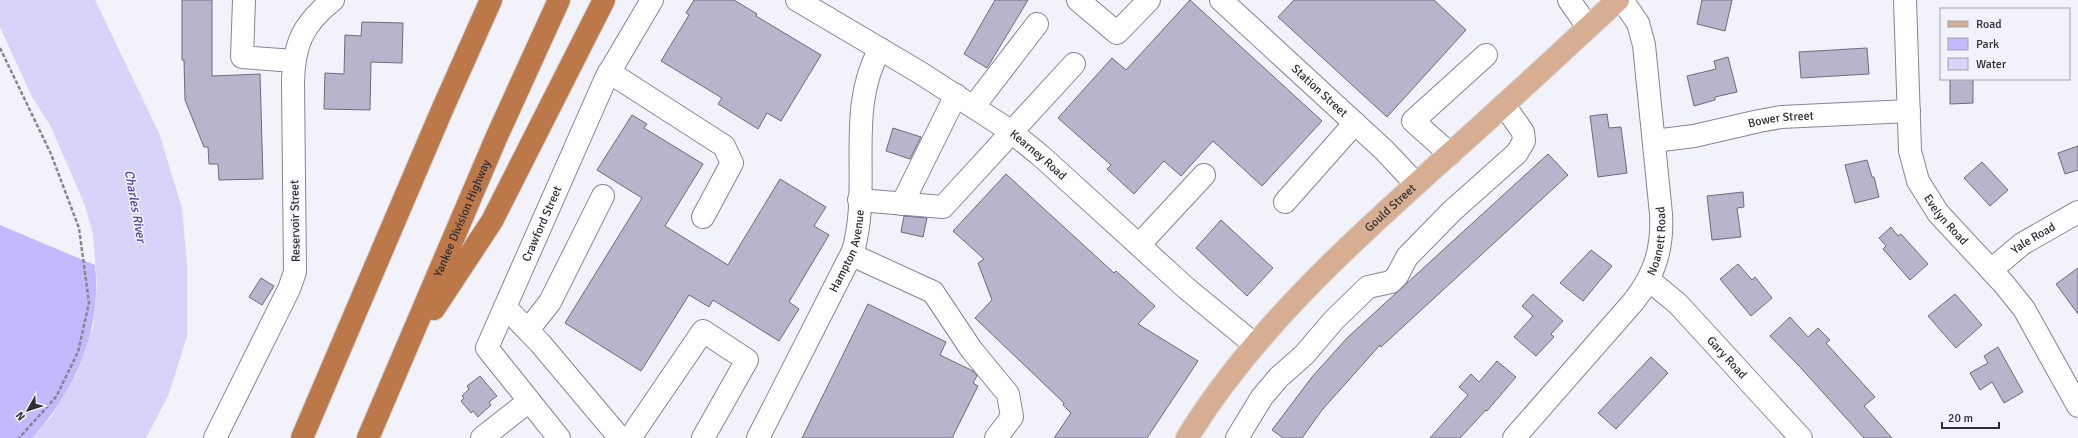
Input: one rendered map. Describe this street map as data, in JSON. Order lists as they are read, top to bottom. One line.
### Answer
{"streets":{"highway":["Yankee Division Highway"],"main road":["Gould Street"],"street":["Station Street","Bower Street","Kearney Road","Evelyn Road","Reservoir Street","Crawford Street","Yale Road","Noanett Road","Hampton Avenue","Gary Road"]},"crossings":[["Station Street","Gould Street"],["Bower Street","Evelyn Road"],["Bower Street","Noanett Road"],["Kearney Road","Gould Street"],["Kearney Road","Hampton Avenue"],["Evelyn Road","Yale Road"],["Noanett Road","Gary Road"]],"water":["Charles River"],"legend":["Road","Park","Water"],"scale_bar":"20 m","north":"bottom left"}
